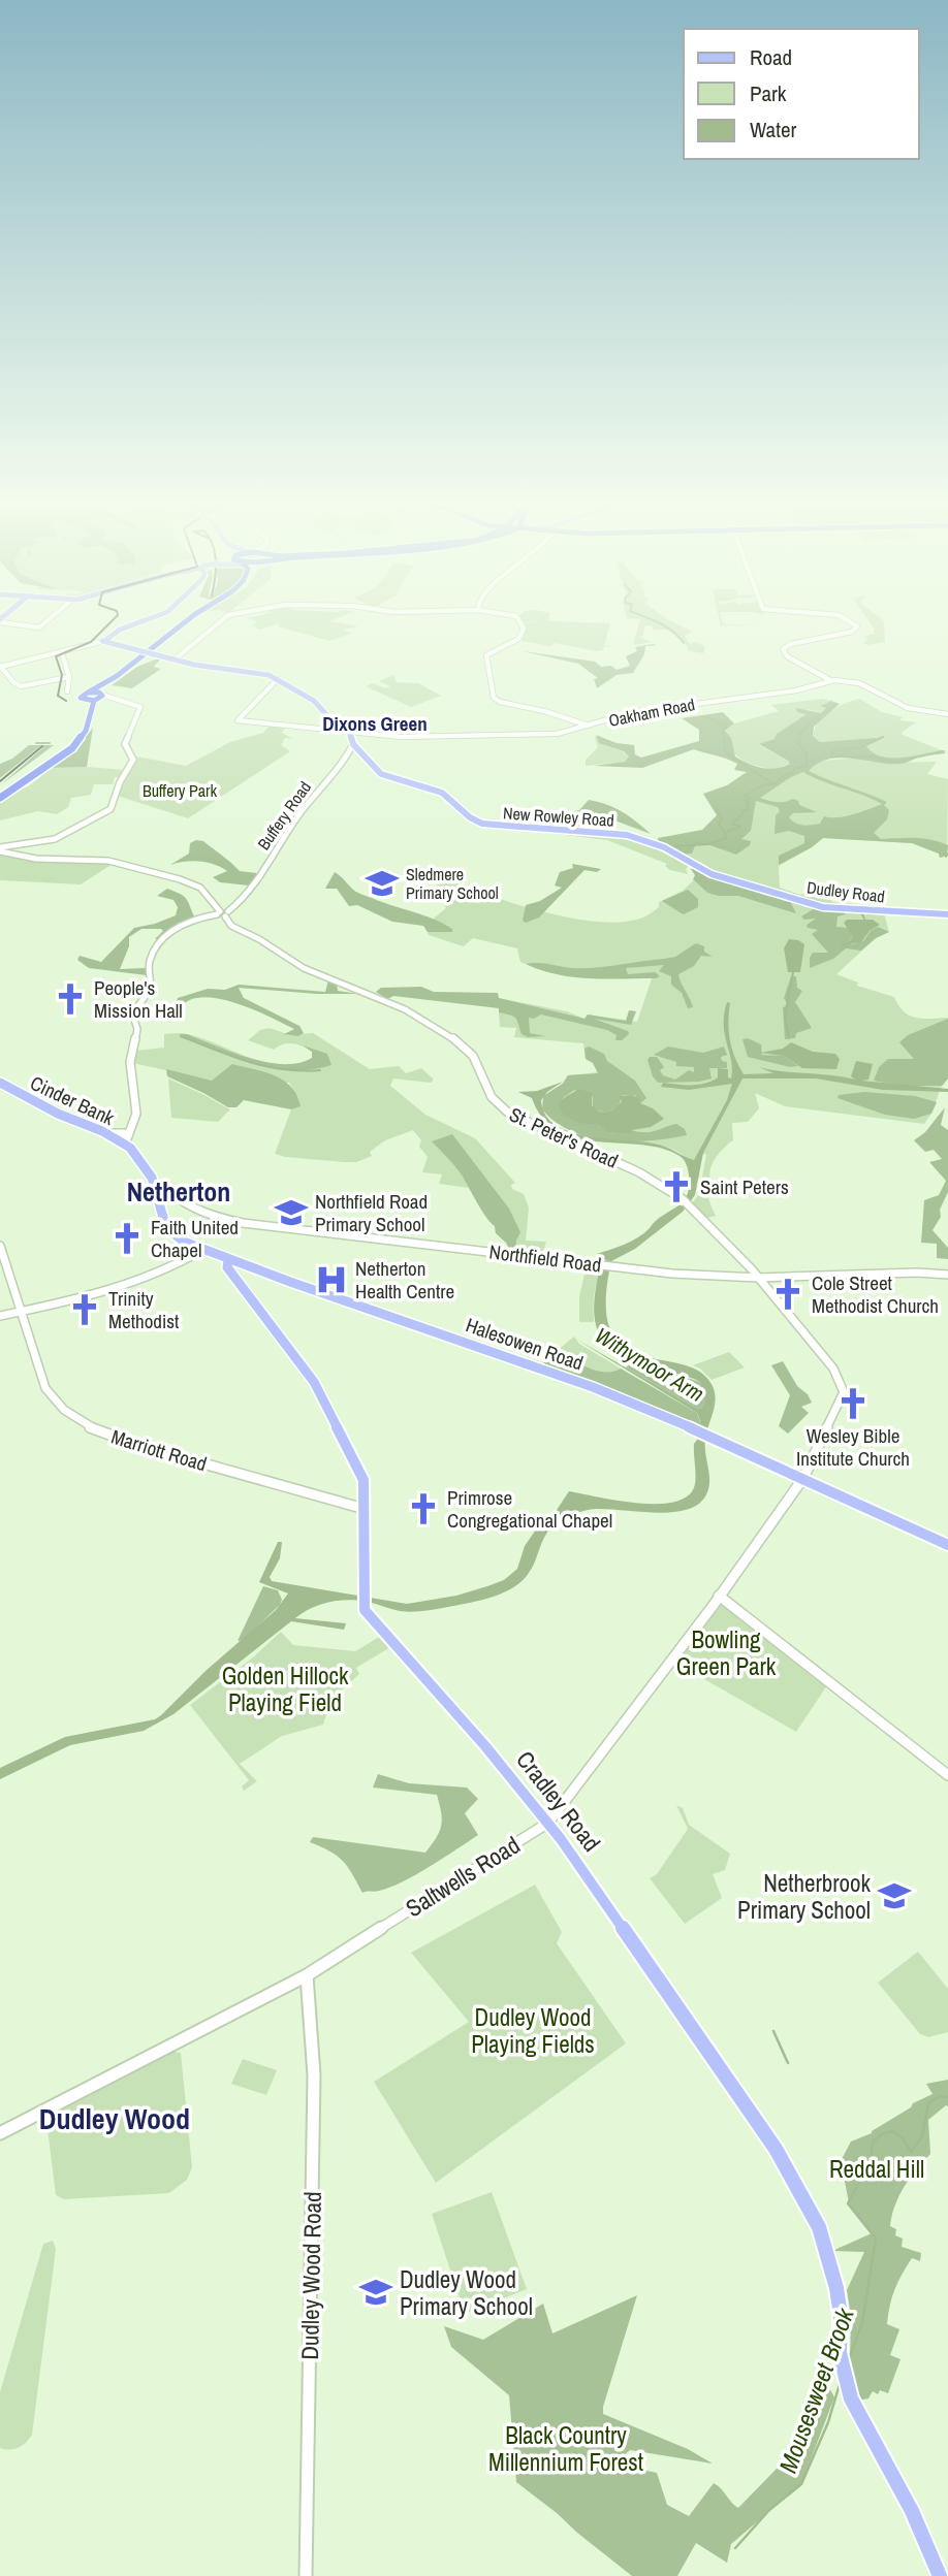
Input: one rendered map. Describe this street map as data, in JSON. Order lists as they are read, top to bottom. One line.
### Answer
{"streets":{"main road":["New Rowley Road","Dudley Road","Cinder Bank","Halesowen Road","Cradley Road"],"street":["Oakham Road","Buffery Road","St. Peter's Road","Northfield Road","Marriott Road","Saltwells Road","Dudley Wood Road"]},"crossings":[["Buffery Road","New Rowley Road"],["Buffery Road","St. Peter's Road"],["New Rowley Road","Dudley Road"],["Cinder Bank","Halesowen Road"],["St. Peter's Road","Northfield Road"],["St. Peter's Road","Halesowen Road"],["St. Peter's Road","Saltwells Road"],["Northfield Road","Halesowen Road"],["Halesowen Road","Cradley Road"],["Halesowen Road","Saltwells Road"],["Marriott Road","Cradley Road"],["Cradley Road","Saltwells Road"],["Saltwells Road","Dudley Wood Road"]],"districts":["Dixons Green","Netherton","Dudley Wood"],"water":["Withymoor Arm","Mousesweet Brook"],"parks":["Buffery Park","Bowling Green Park","Golden Hillock Playing Field","Dudley Wood Playing Fields","Reddal Hill","Black Country Millennium Forest"],"places":{"school or university":["Sledmere Primary School","Northfield Road Primary School","Netherbrook Primary School","Dudley Wood Primary School"],"church":["People's Mission Hall","Saint Peters","Faith United Chapel","Cole Street Methodist Church","Trinity Methodist","Wesley Bible Institute Church","Primrose Congregational Chapel"],"hospital":["Netherton Health Centre"]},"legend":["Road","Park","Water"]}
